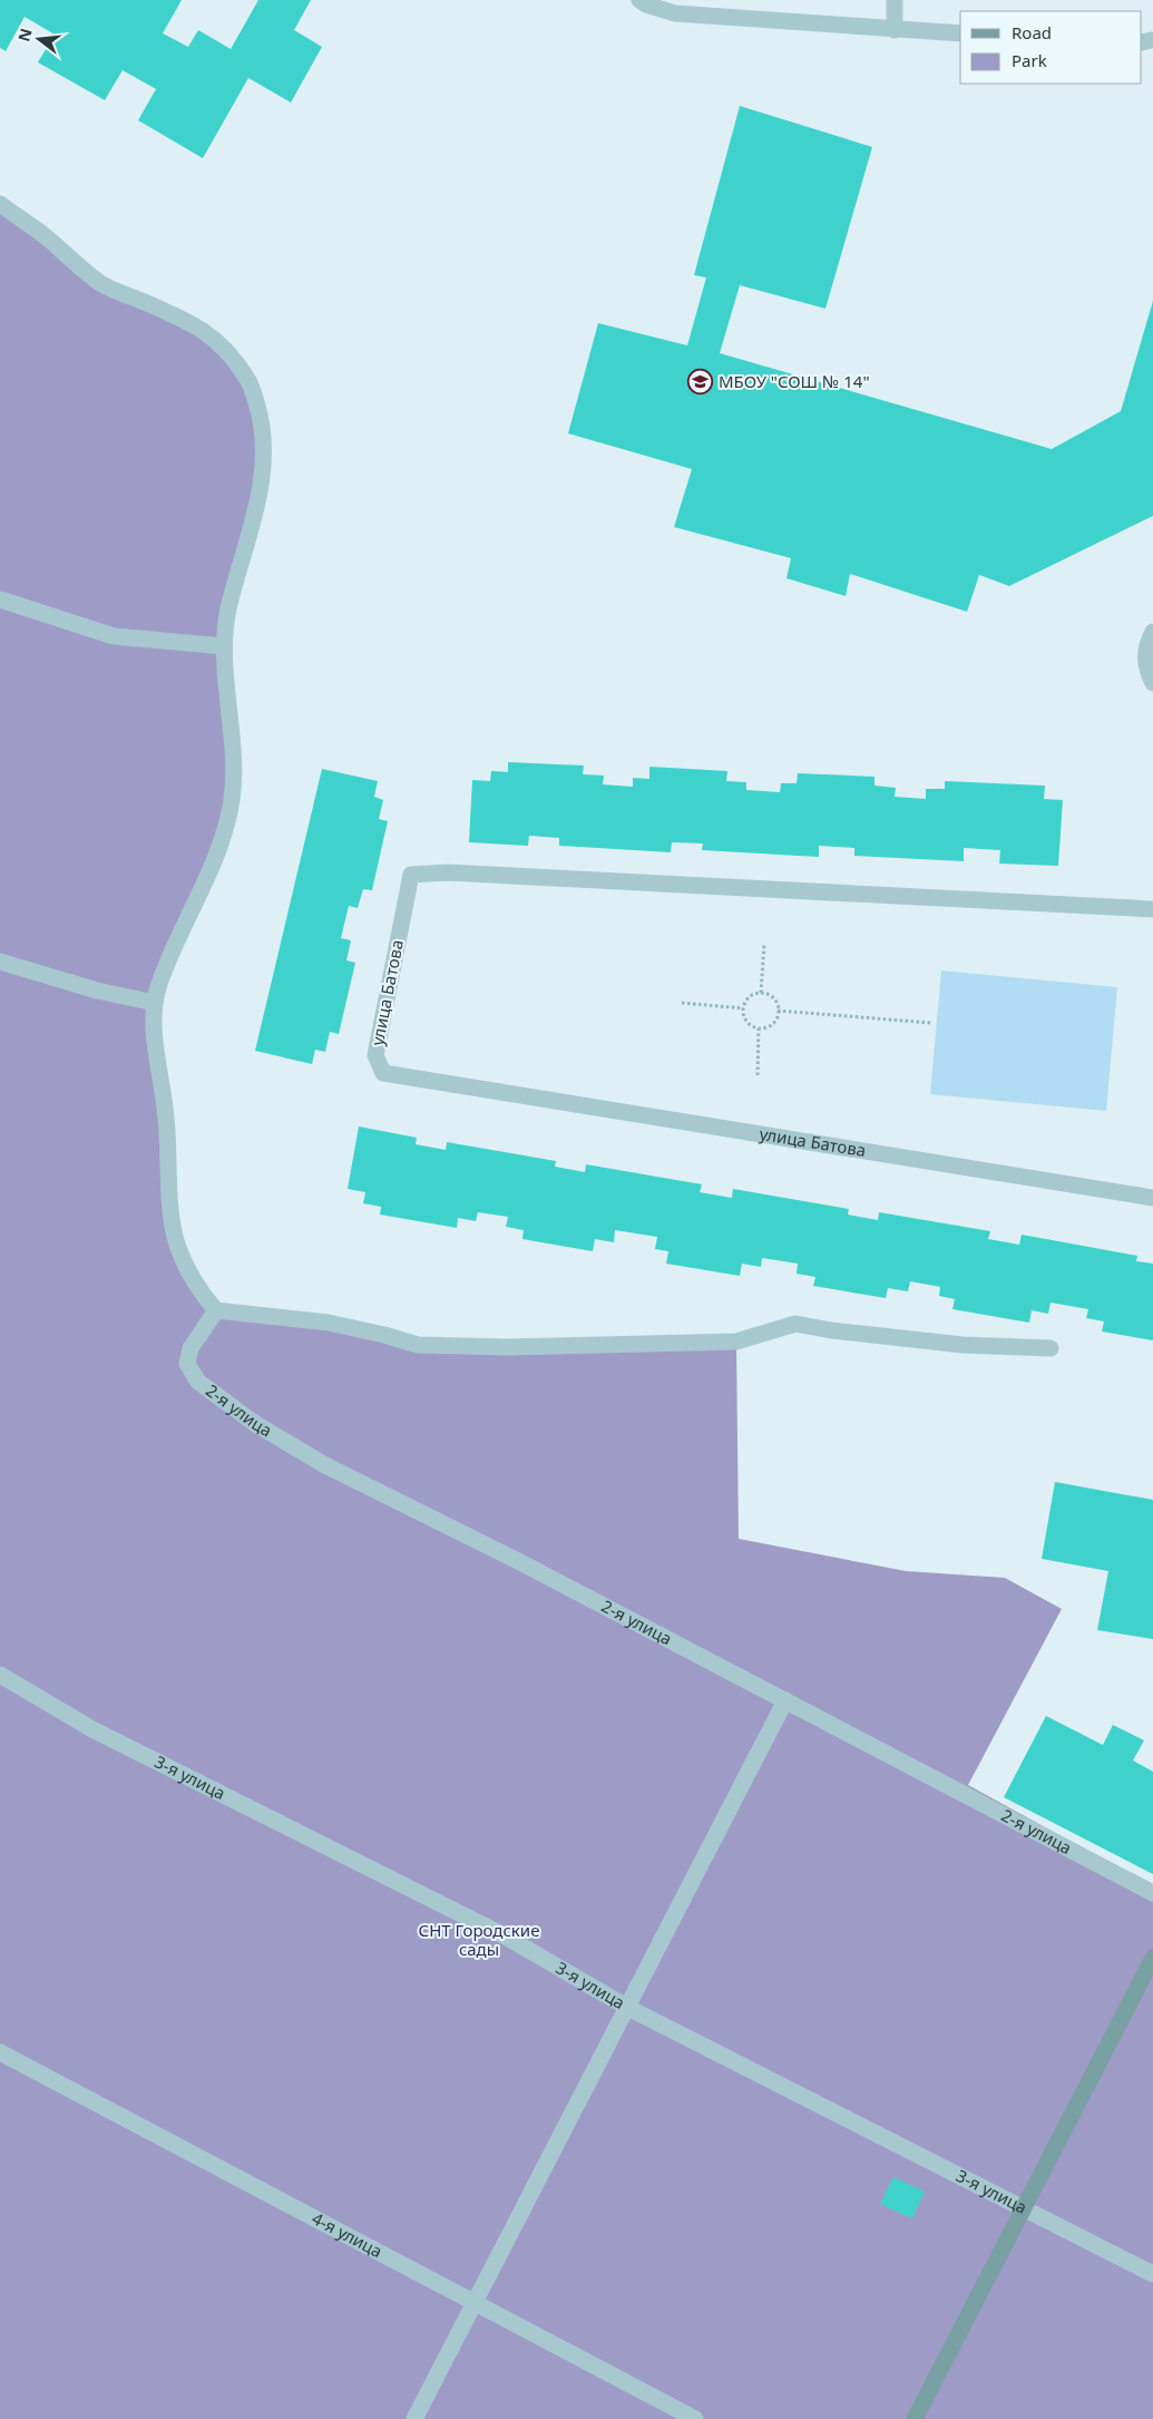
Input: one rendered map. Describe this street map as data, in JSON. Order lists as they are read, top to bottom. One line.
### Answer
{"streets":{"street":["улица Батова","2-я улица","3-я улица","4-я улица"]},"parks":["СНТ Городские сады"],"places":{"school or university":["МБОУ \"СОШ № 14\""]},"legend":["Road","Park"],"north":"left"}
